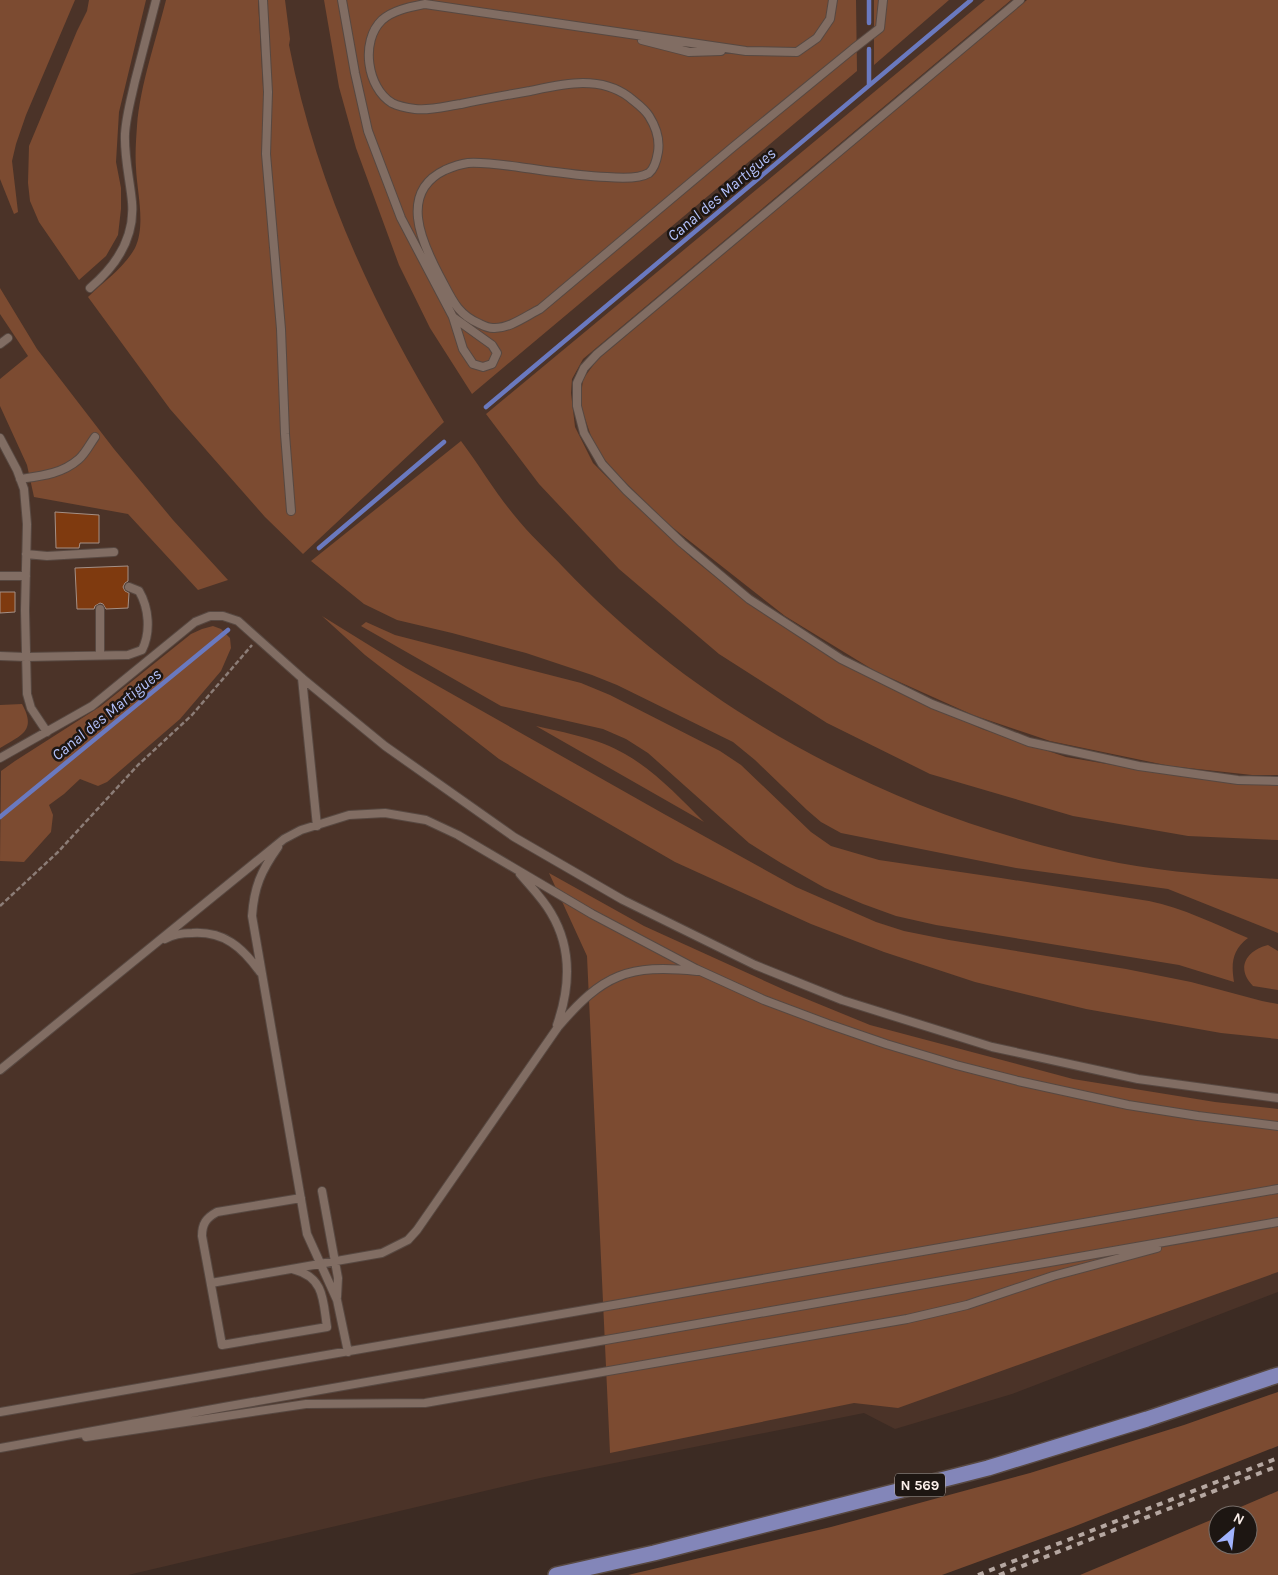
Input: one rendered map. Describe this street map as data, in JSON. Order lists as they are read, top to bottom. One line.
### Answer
{"streets":{"main road":["N 569"]},"water":["Canal des Martigues"],"north":"top right"}
